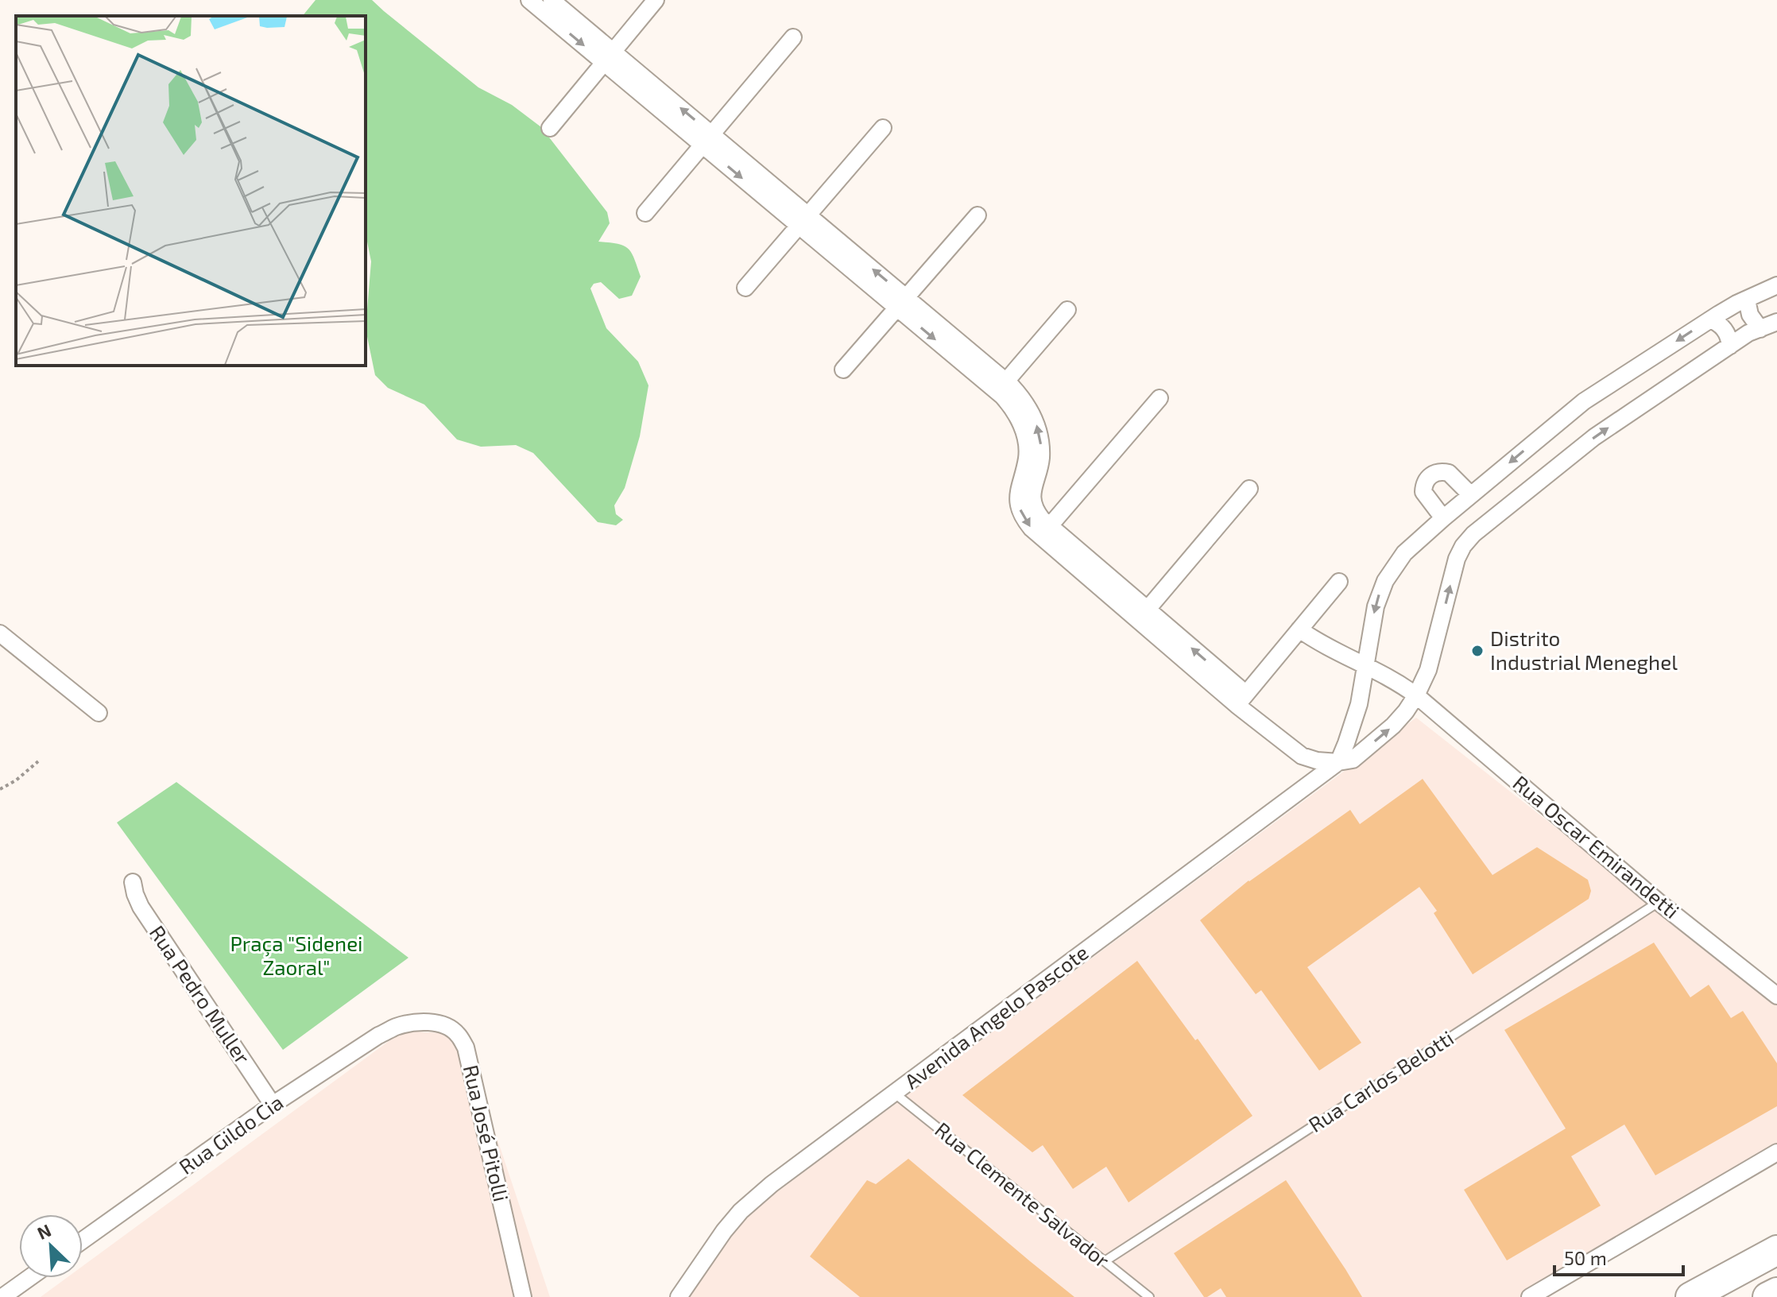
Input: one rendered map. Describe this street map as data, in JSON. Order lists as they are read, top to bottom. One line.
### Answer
{"streets":{"street":["Rua Oscar Emirandetti","Rua Pedro Muller","Avenida Angelo Pascote","Rua José Pitolli","Rua Gildo Cia"],"lane":["Rua Carlos Belotti","Rua Clemente Salvador"]},"crossings":[["Rua Oscar Emirandetti","Avenida Angelo Pascote"],["Rua Oscar Emirandetti","Rua Carlos Belotti"],["Rua Pedro Muller","Rua Gildo Cia"],["Avenida Angelo Pascote","Rua Clemente Salvador"],["Rua Carlos Belotti","Rua Clemente Salvador"],["Rua José Pitolli","Rua Gildo Cia"]],"parks":["Praça \"Sidenei Zaoral\""],"places":["Distrito Industrial Meneghel"],"scale_bar":"50 m","north":"top left"}
